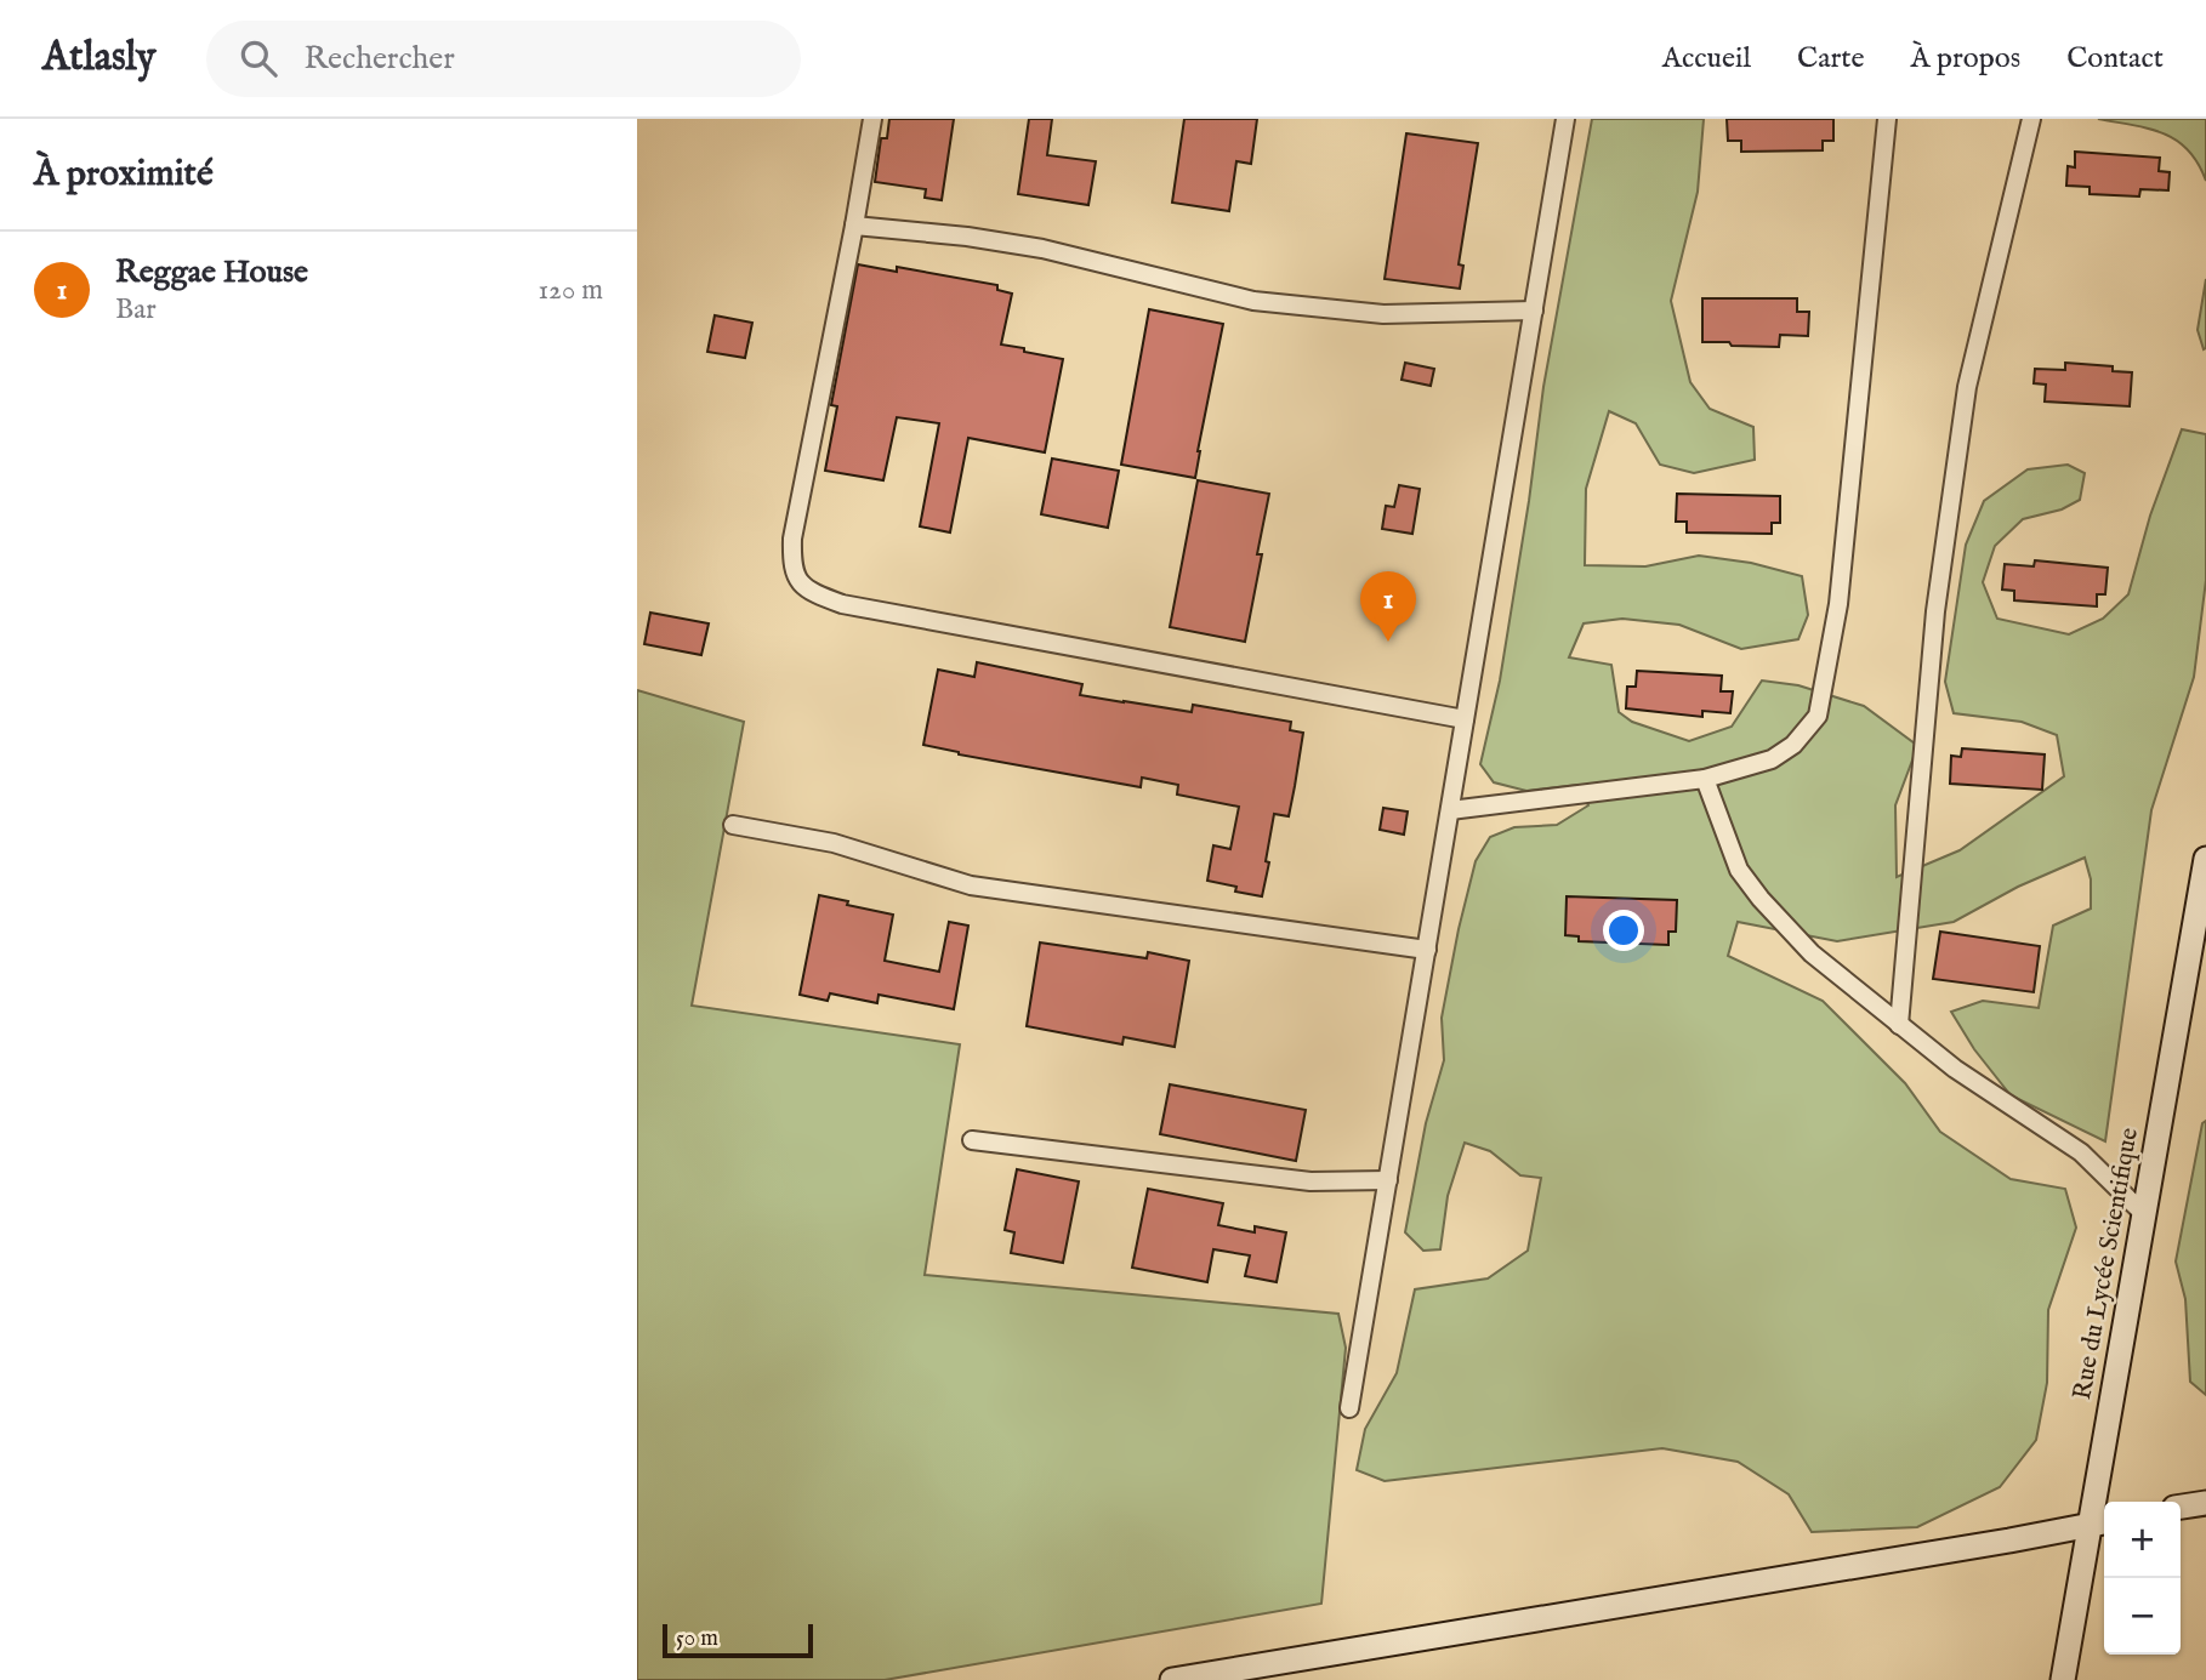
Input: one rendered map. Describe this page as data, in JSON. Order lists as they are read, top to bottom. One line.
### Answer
{"streets":{"street":["Rue du Lycée Scientifique"]},"scale_bar":"50 m","page":{"header":"Atlasly","search":"Rechercher","nav":["Accueil","Carte","À propos","Contact"],"heading":"À proximité","list":[{"mark":"1","name":"Reggae House","note":"Bar","value":"120 m"}],"pins":"1","map_buttons":["+","−"],"scale":"50 m"}}
